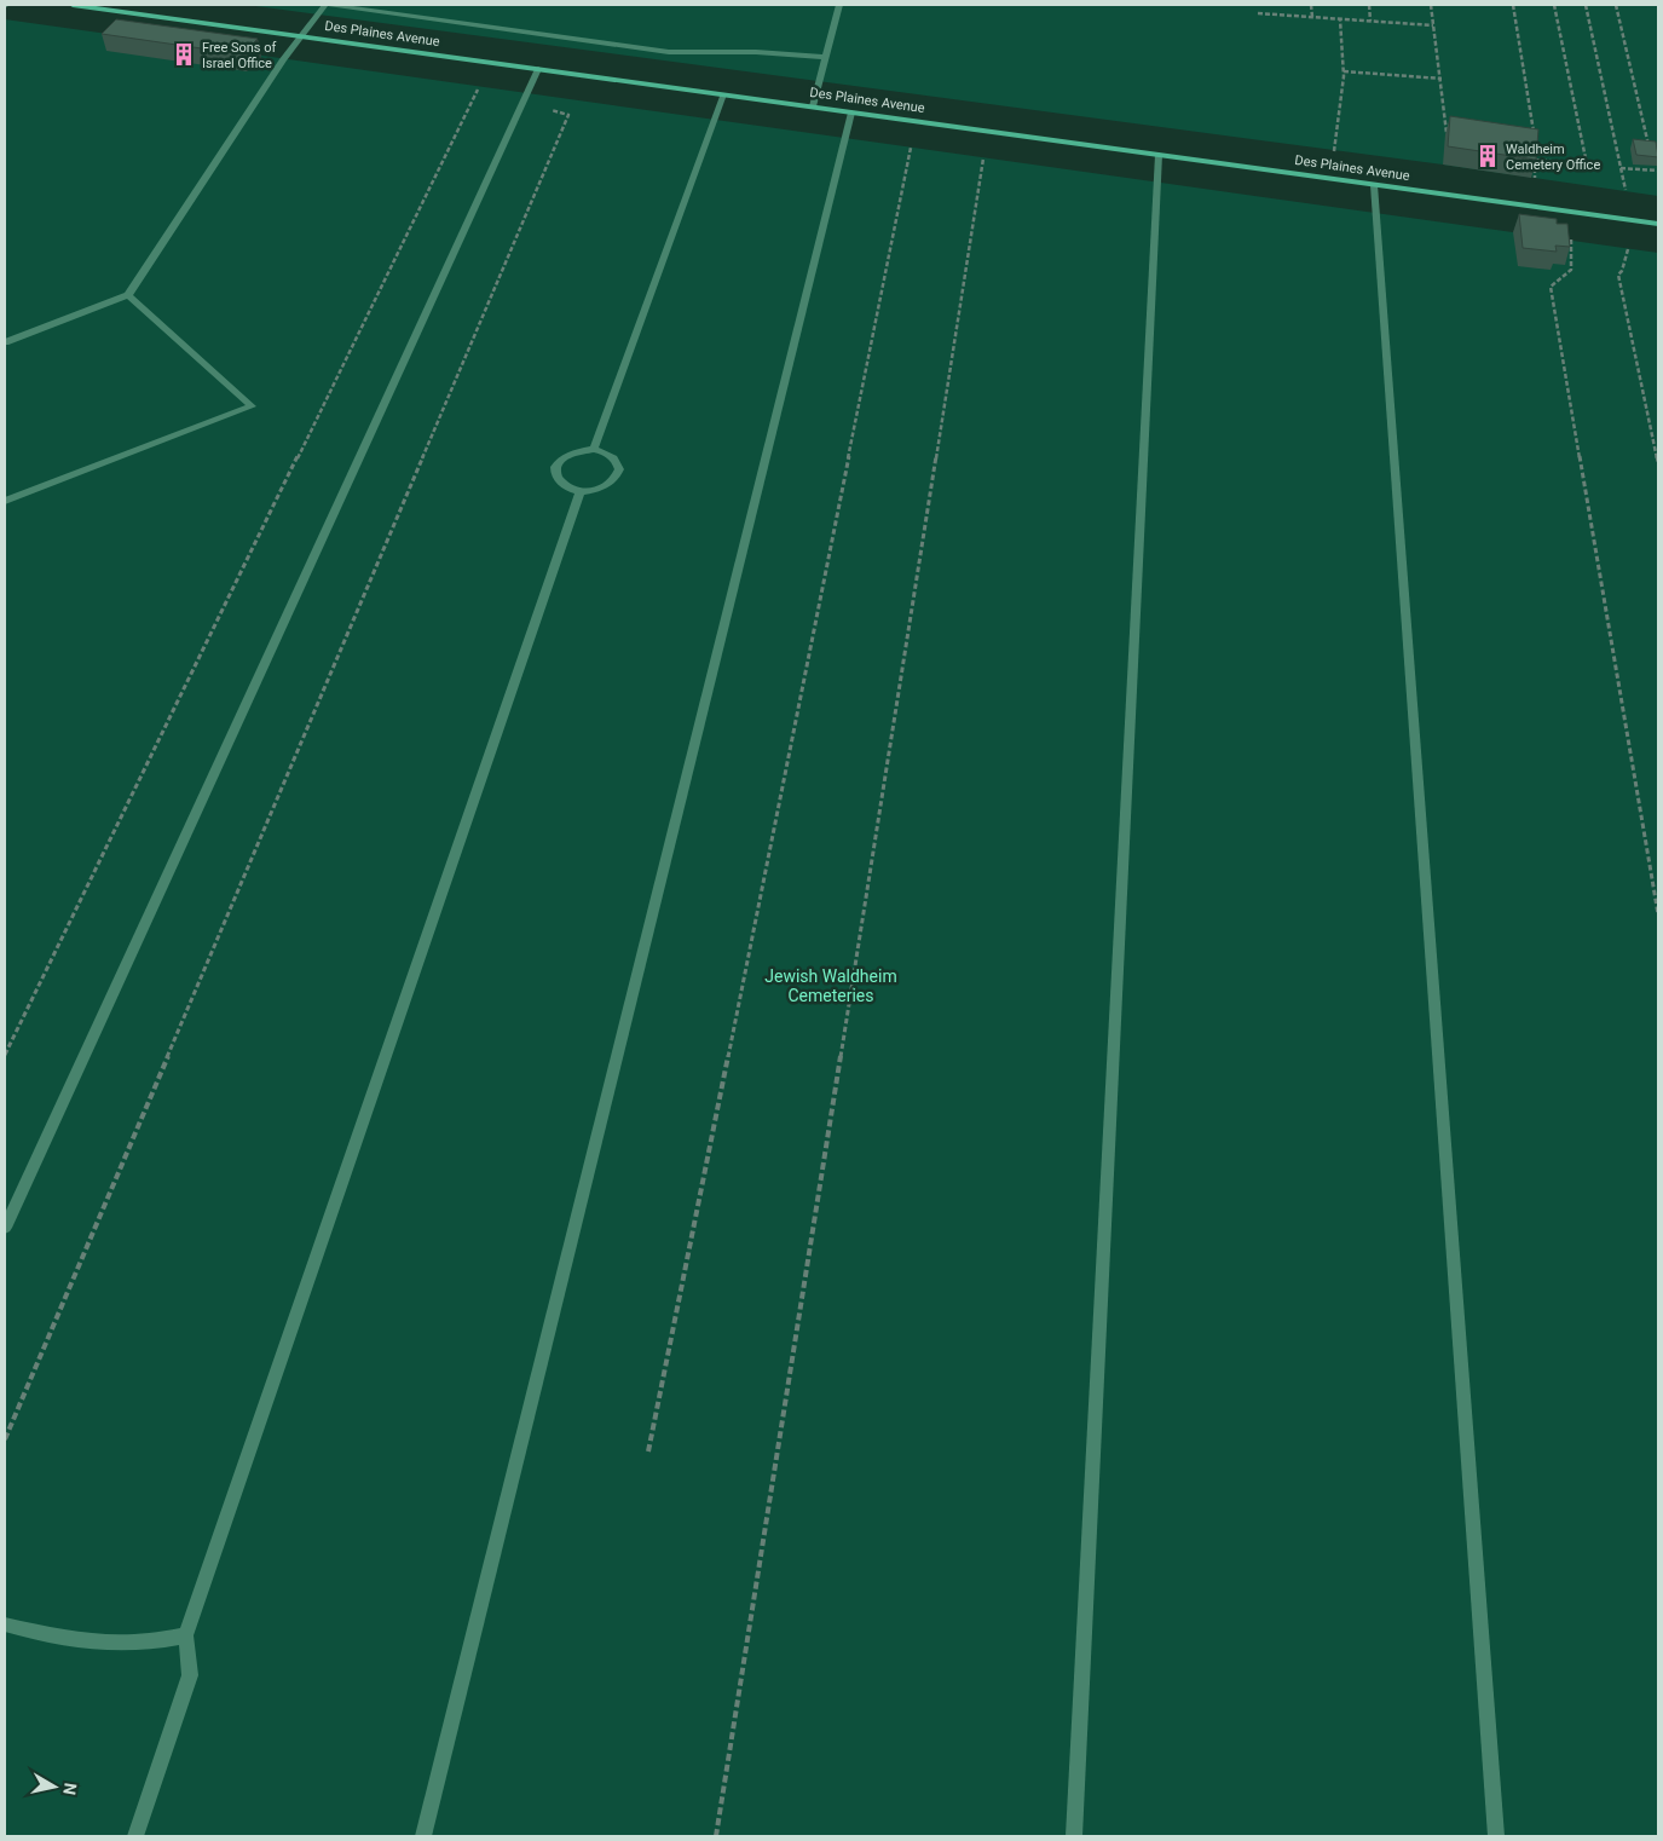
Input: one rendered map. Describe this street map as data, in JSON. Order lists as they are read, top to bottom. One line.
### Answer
{"streets":{"main road":["Des Plaines Avenue"]},"parks":["Jewish Waldheim Cemeteries"],"places":{"building":["Free Sons of Israel Office","Waldheim Cemetery Office"]},"north":"right"}
